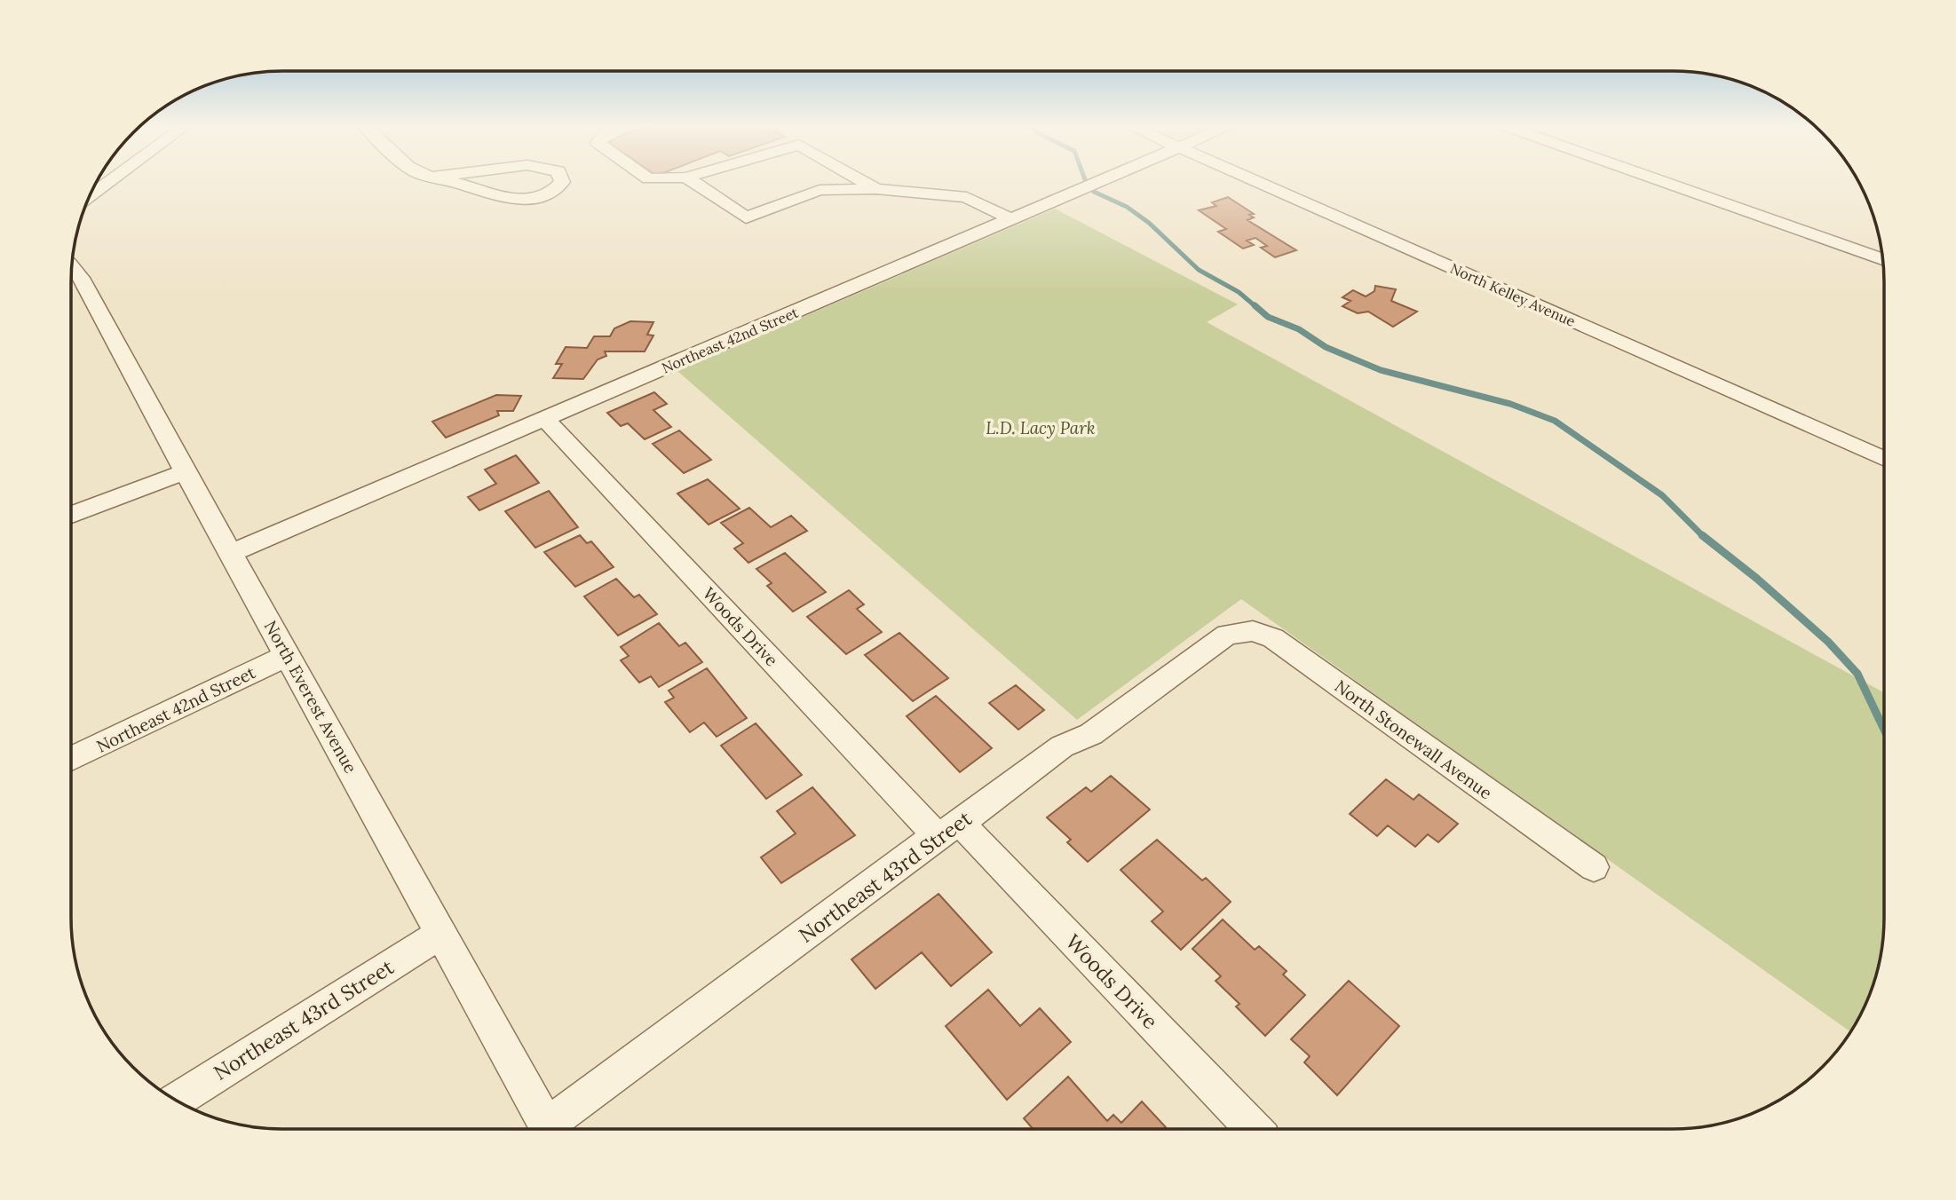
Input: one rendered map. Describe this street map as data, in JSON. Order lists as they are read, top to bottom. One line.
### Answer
{"streets":{"street":["North Kelley Avenue","Northeast 42nd Street","Woods Drive","North Everest Avenue","North Stonewall Avenue","Northeast 43rd Street"]},"crossings":[["Northeast 42nd Street","Woods Drive"],["Northeast 42nd Street","North Everest Avenue"],["Woods Drive","Northeast 43rd Street"],["North Everest Avenue","Northeast 43rd Street"],["North Stonewall Avenue","Northeast 43rd Street"]],"parks":["L.D. Lacy Park"]}
